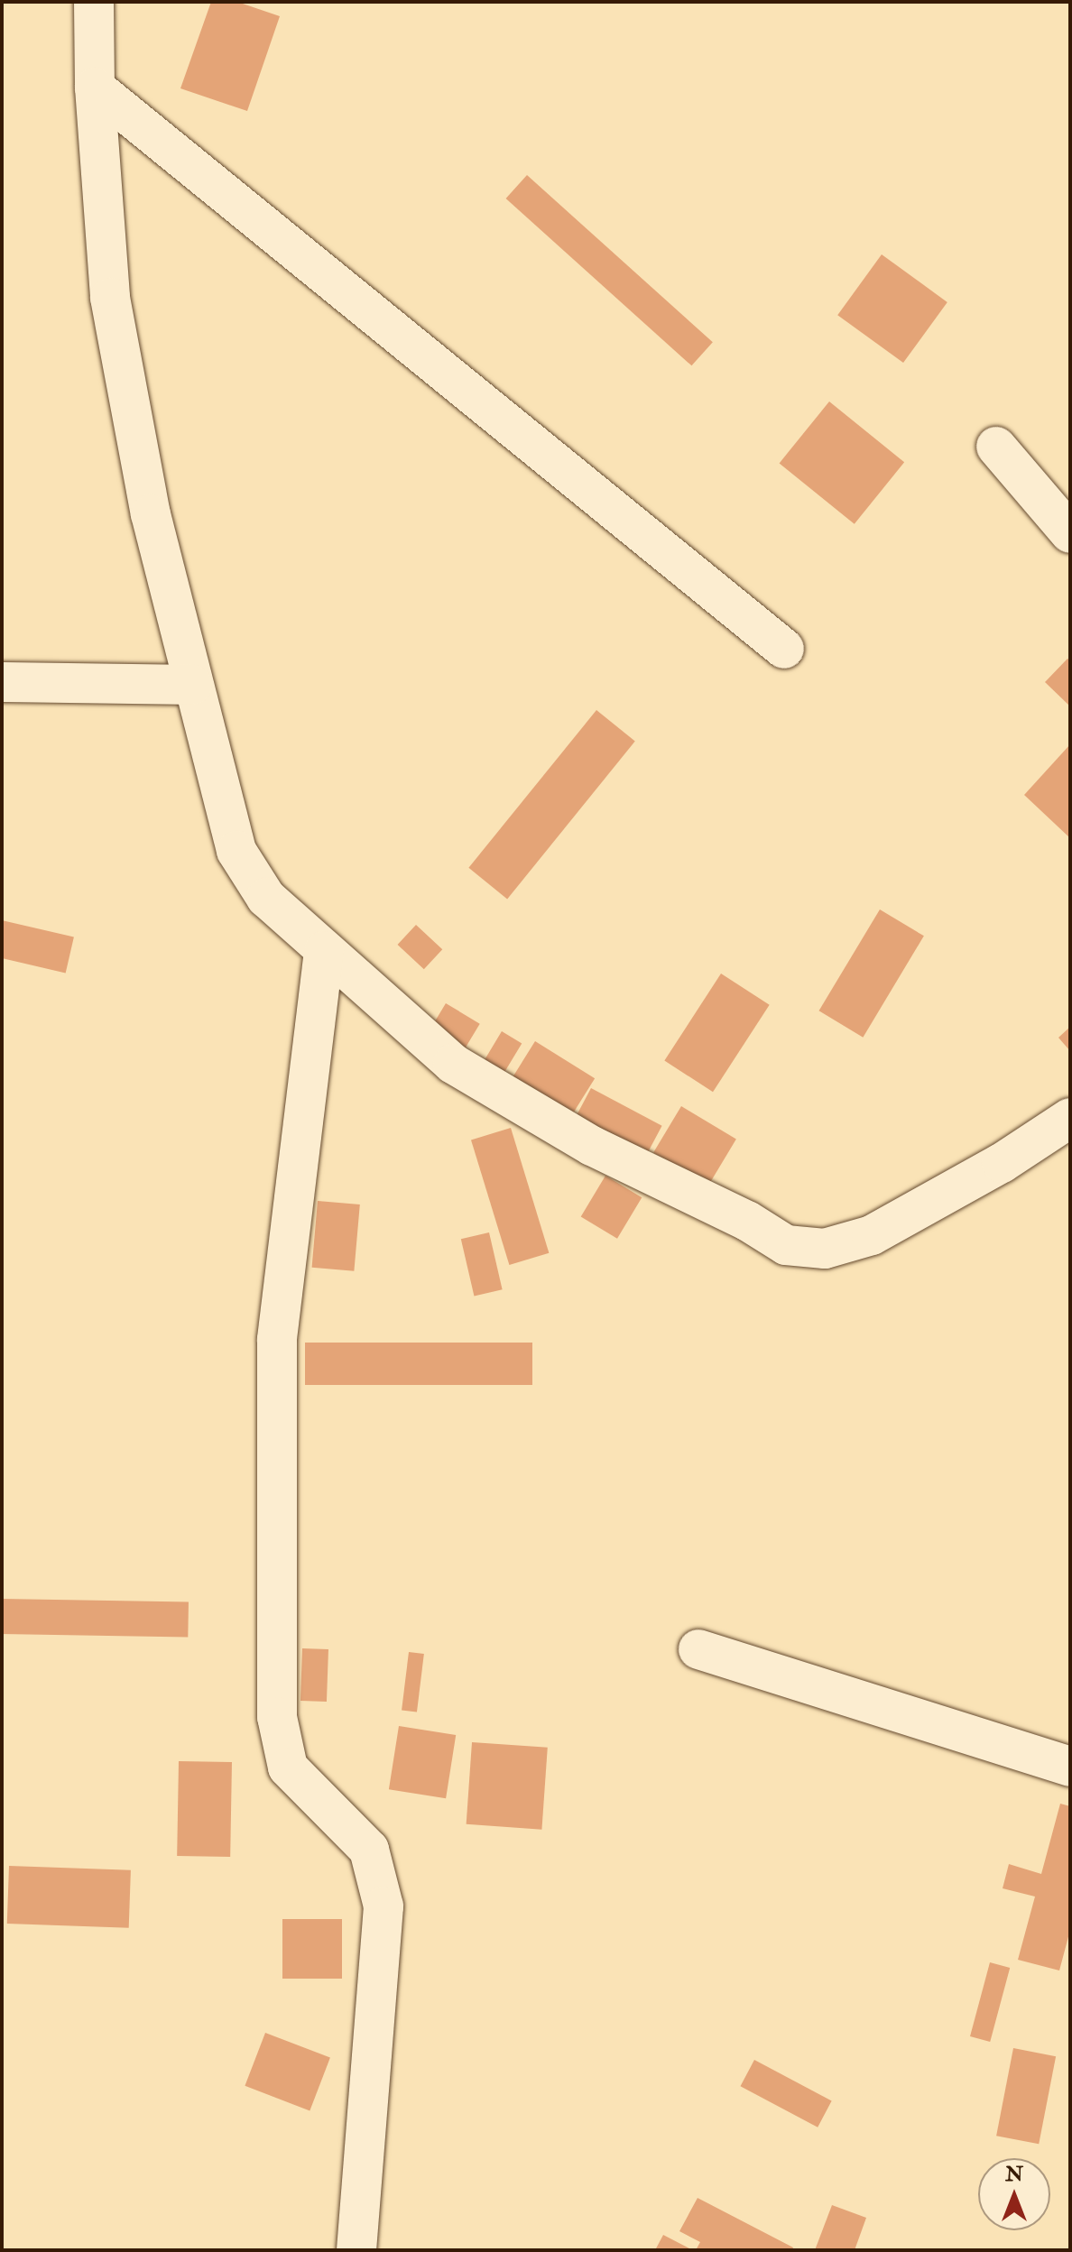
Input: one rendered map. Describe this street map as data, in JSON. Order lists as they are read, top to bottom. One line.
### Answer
{"north":"top"}
